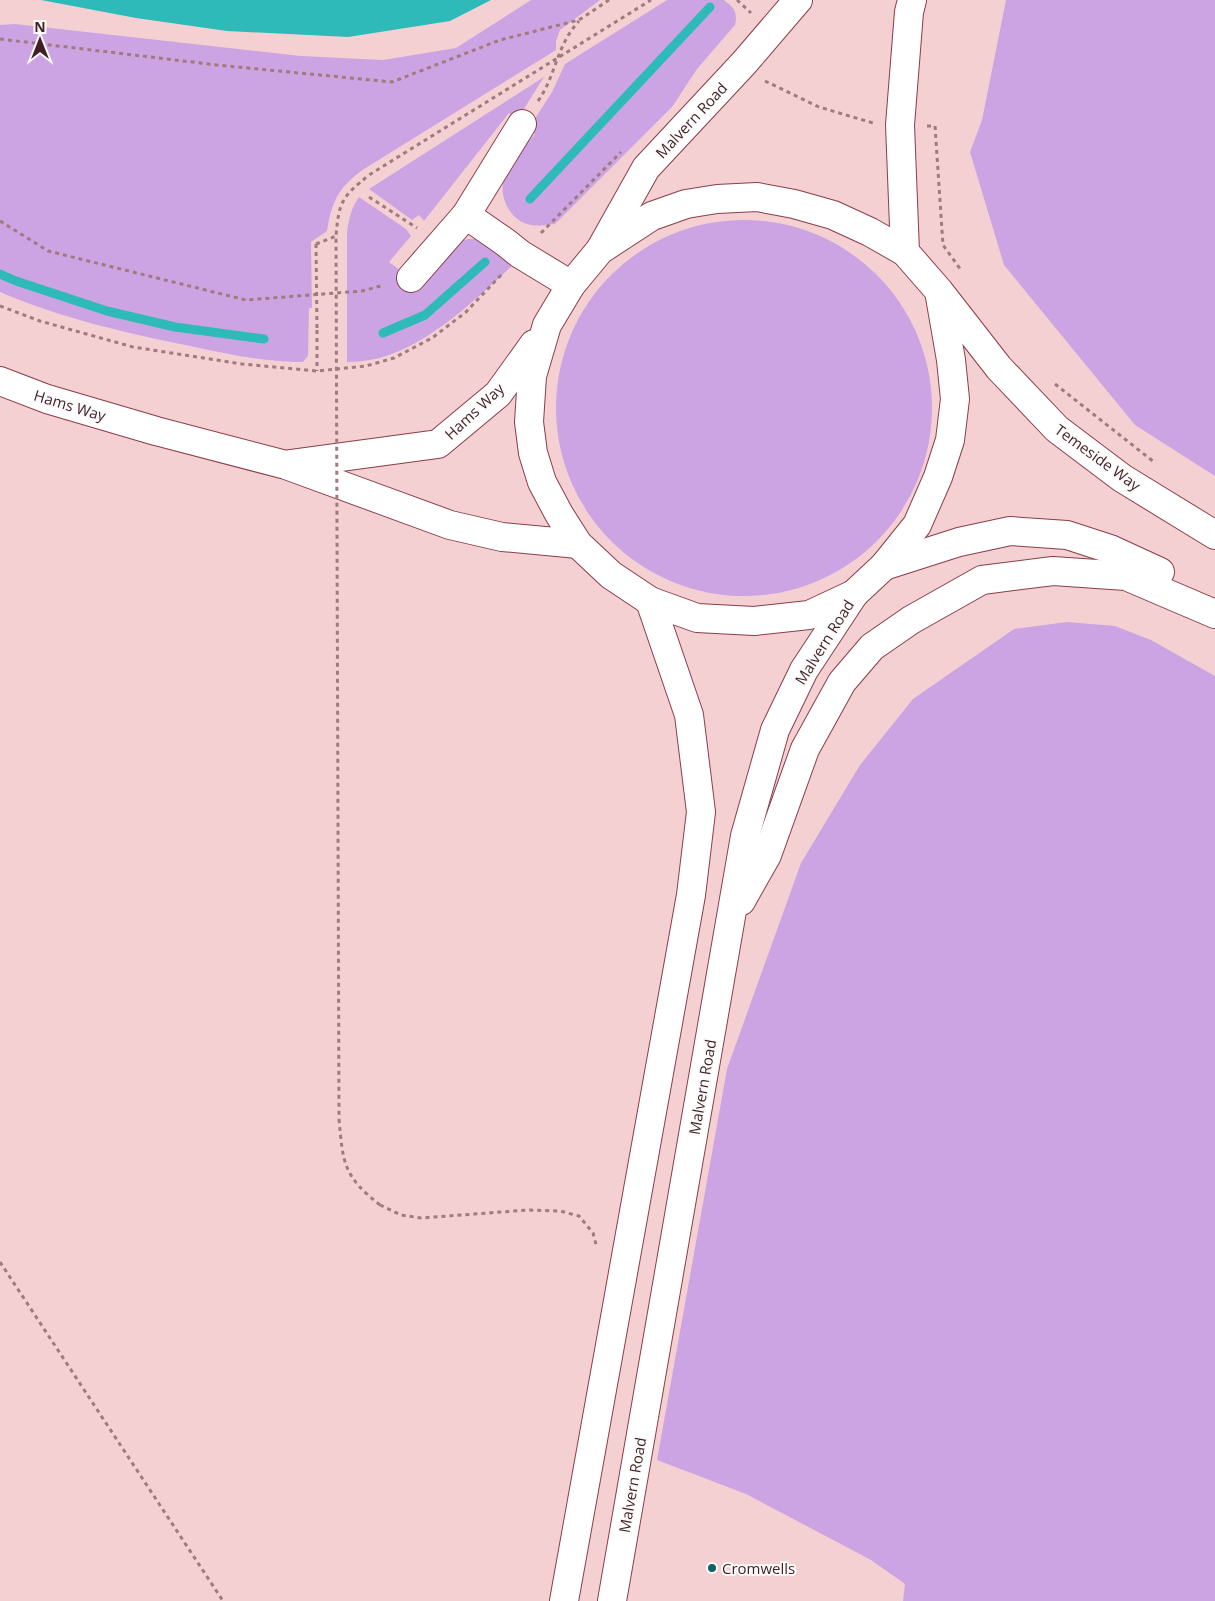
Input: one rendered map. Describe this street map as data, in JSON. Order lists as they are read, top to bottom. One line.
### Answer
{"streets":{"main road":["Malvern Road","Hams Way","Temeside Way"]},"places":["Cromwells"],"north":"top"}
